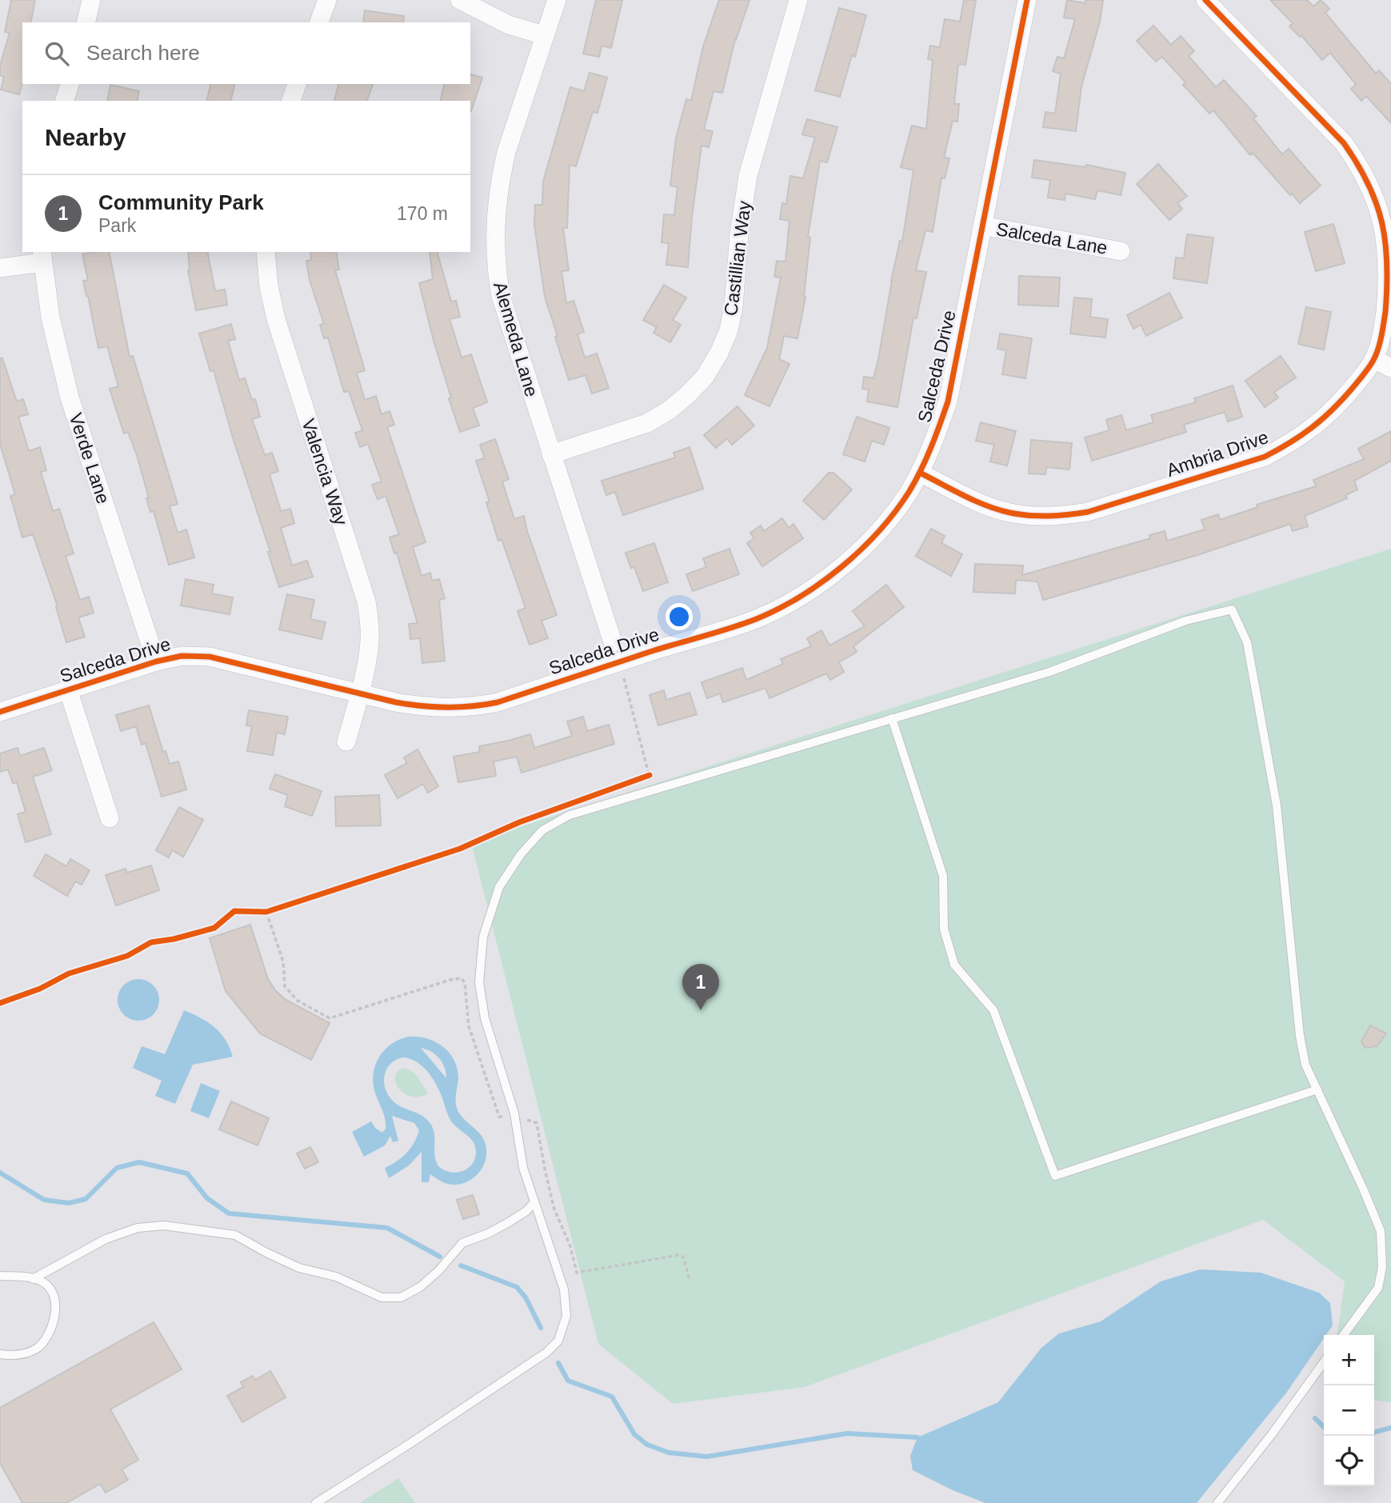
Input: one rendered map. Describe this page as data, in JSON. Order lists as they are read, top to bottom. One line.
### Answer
{"streets":{"street":["Salceda Lane","Castillian Way","Alemeda Lane","Salceda Drive","Ambria Drive","Verde Lane","Valencia Way"]},"crossings":[["Salceda Lane","Salceda Drive"],["Castillian Way","Alemeda Lane"],["Salceda Drive","Ambria Drive"],["Salceda Drive","Verde Lane"],["Salceda Drive","Valencia Way"]],"page":{"search":"Search here","heading":"Nearby","list":[{"mark":"1","name":"Community Park","note":"Park","value":"170 m"}],"pins":"1","map_buttons":["+","−"]}}
